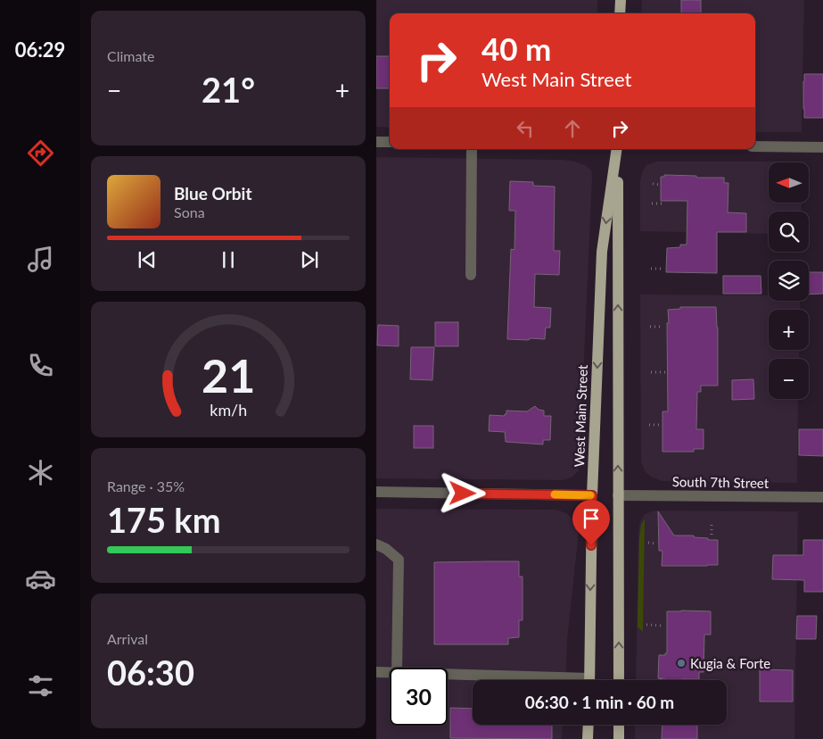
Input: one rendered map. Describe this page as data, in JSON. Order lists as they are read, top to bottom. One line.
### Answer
{"streets":{"main road":["West Main Street"],"street":["South 7th Street"]},"crossings":[["West Main Street","South 7th Street"]],"places":["Kugia & Forte"],"north":"left","page":{"tabs":"06:29","tile":["Climate",["Range · 35%","175 km"],["Arrival","06:30"]],"turn":["40 m","West Main Street"],"heat":["−","21°","+"],"map_buttons":["+","−"],"song":["Blue Orbit","Sona"],"limit":"30","trip":"06:30 · 1 min · 60 m","gauge":["21","km/h"]}}
